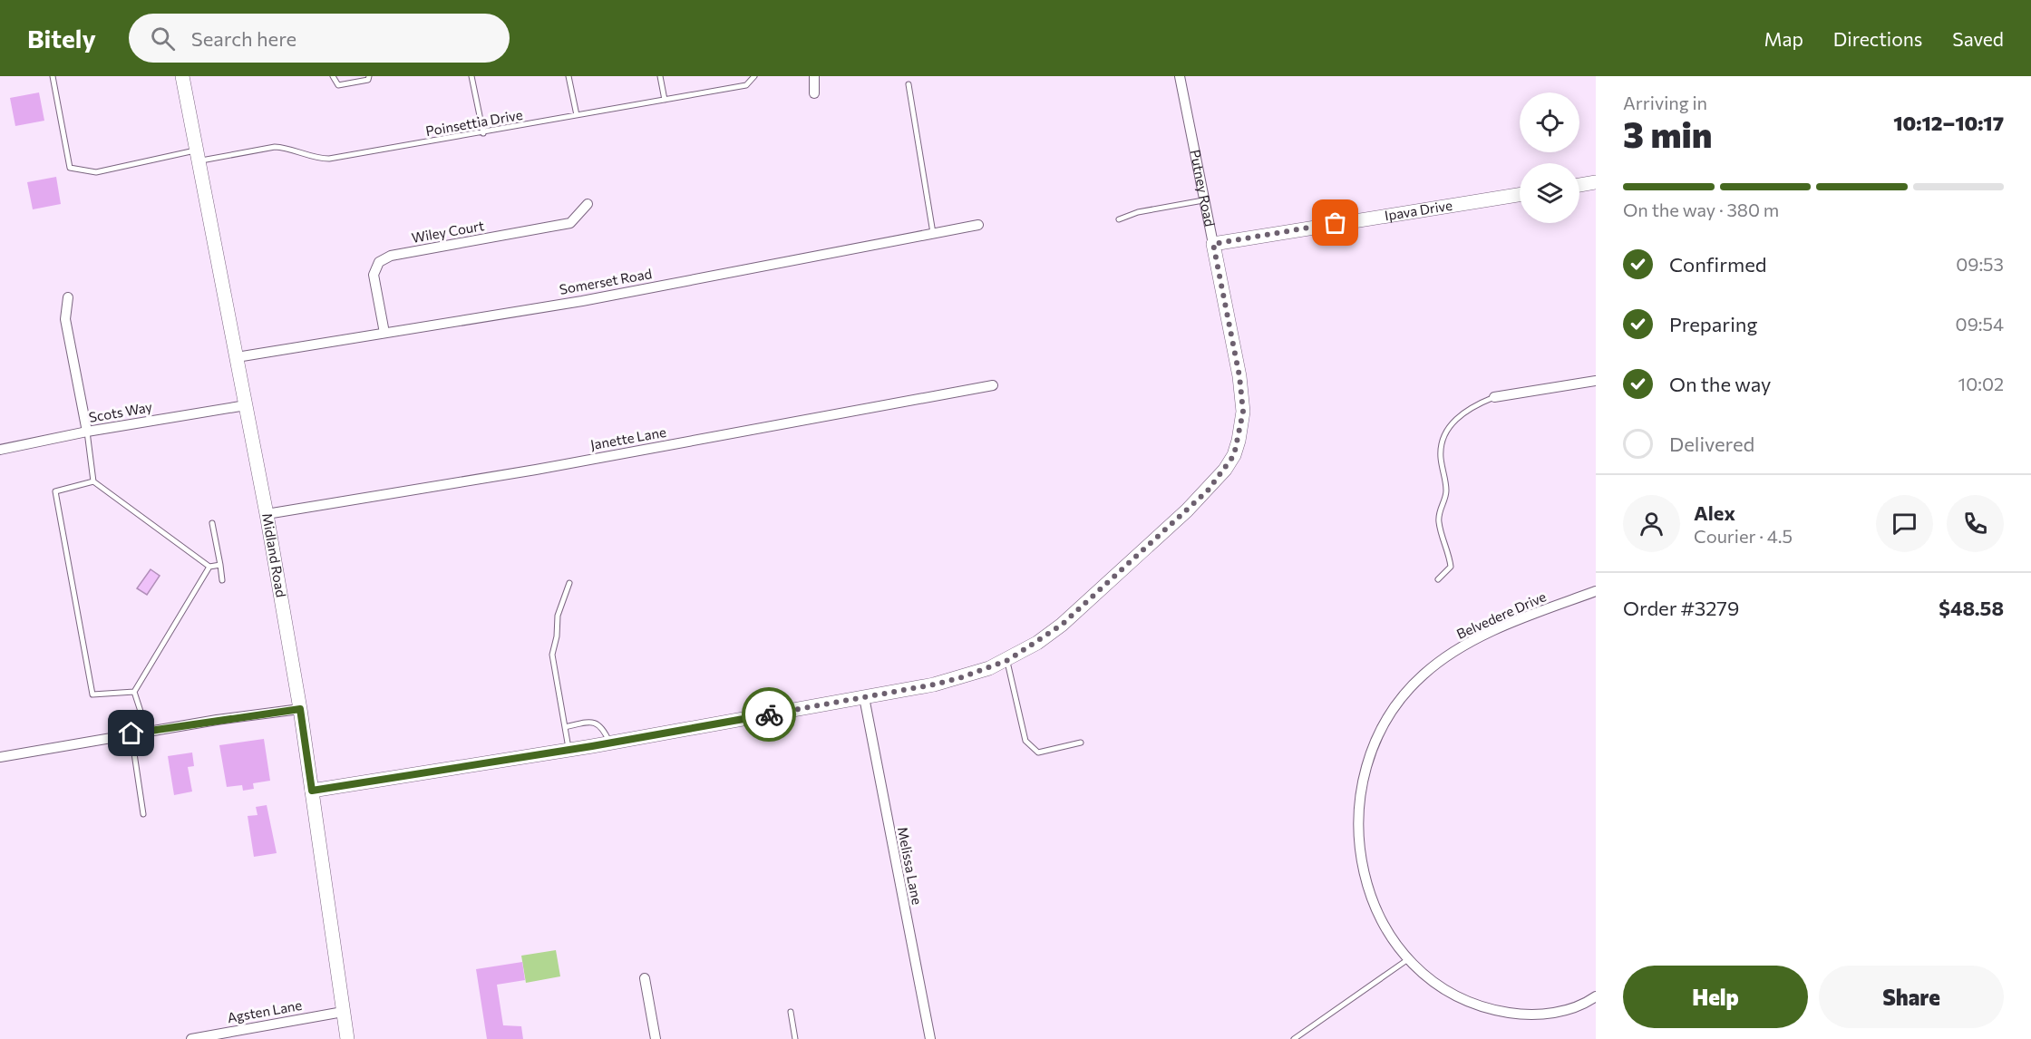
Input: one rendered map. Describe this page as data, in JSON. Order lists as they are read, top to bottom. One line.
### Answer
{"streets":{"street":["Putney Road","Ipava Drive","Wiley Court","Somerset Road","Scots Way","Janette Lane","Midland Road","Belvedere Drive","Melissa Lane","Agsten Lane"],"lane":["Poinsettia Drive"]},"crossings":[["Poinsettia Drive","Midland Road"],["Putney Road","Ipava Drive"],["Putney Road","Midland Road"],["Putney Road","Melissa Lane"],["Wiley Court","Somerset Road"],["Somerset Road","Midland Road"],["Scots Way","Midland Road"],["Janette Lane","Midland Road"],["Midland Road","Agsten Lane"]],"page":{"header":"Bitely","search":"Search here","nav":["Map","Directions","Saved"],"heading":["3 min","Arriving in","10:12–10:17"],"panel":["Alex","Courier · 4.5","Order #3279","$48.58"],"bar":"On the way · 380 m","list":[["Confirmed","09:53"],["Preparing","09:54"],["On the way","10:02"],"Delivered"],"buttons":["Help","Share"]}}
